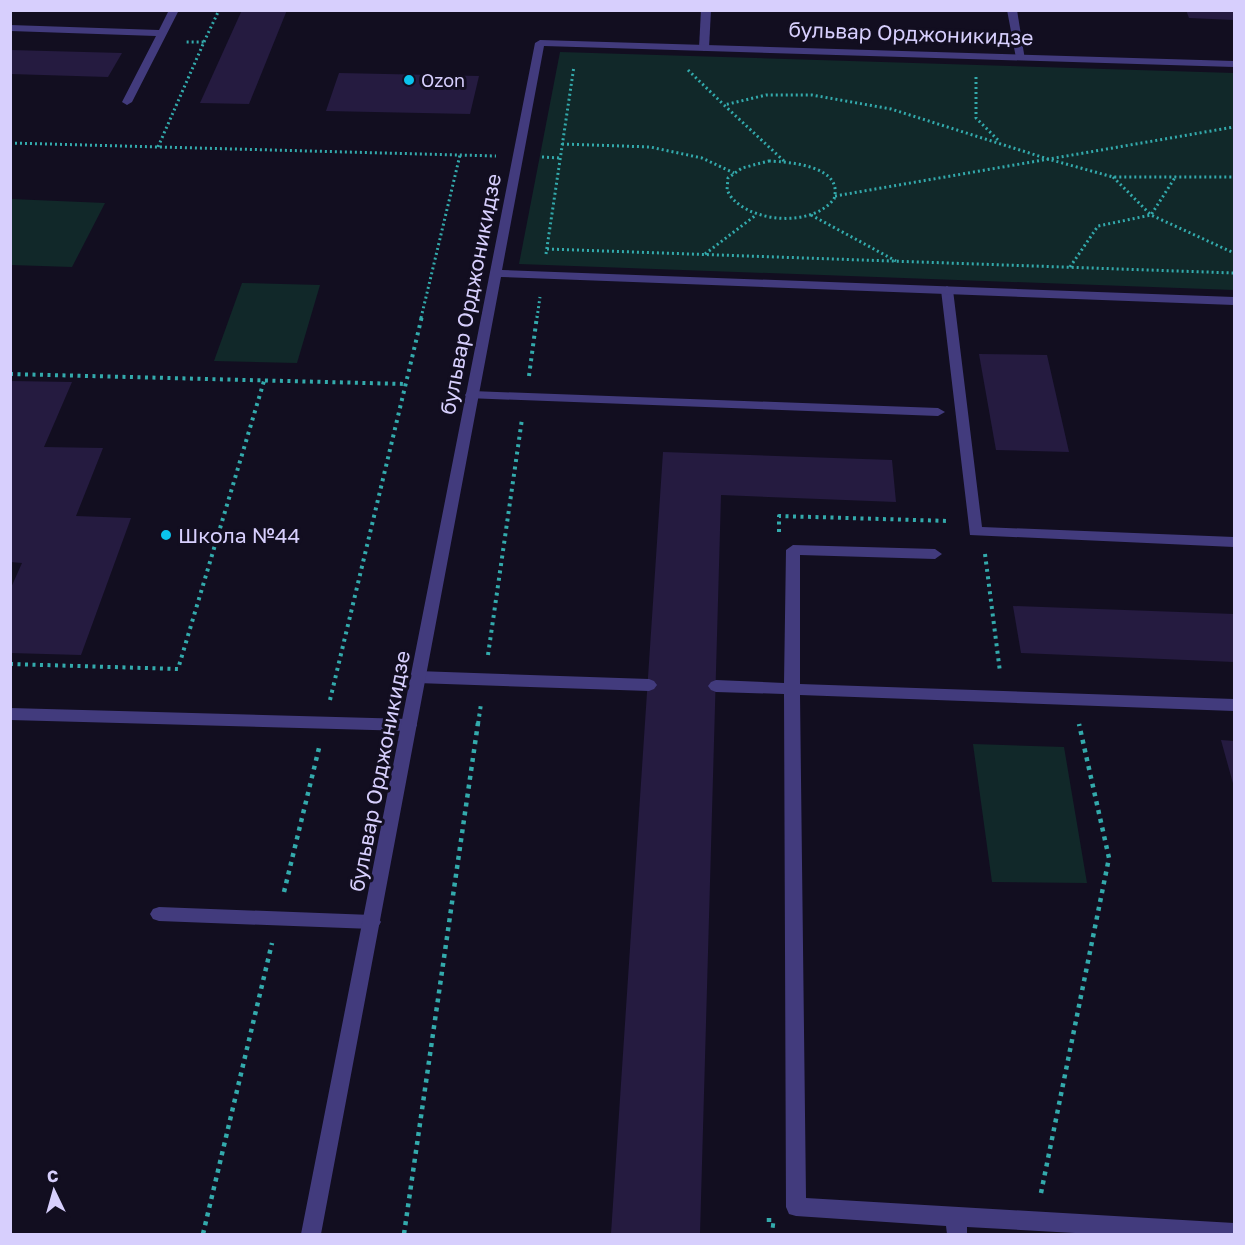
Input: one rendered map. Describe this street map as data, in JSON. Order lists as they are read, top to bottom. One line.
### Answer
{"streets":{"street":["бульвар Орджоникидзе"]},"places":["Ozon","Школа №44"],"north":"top"}
